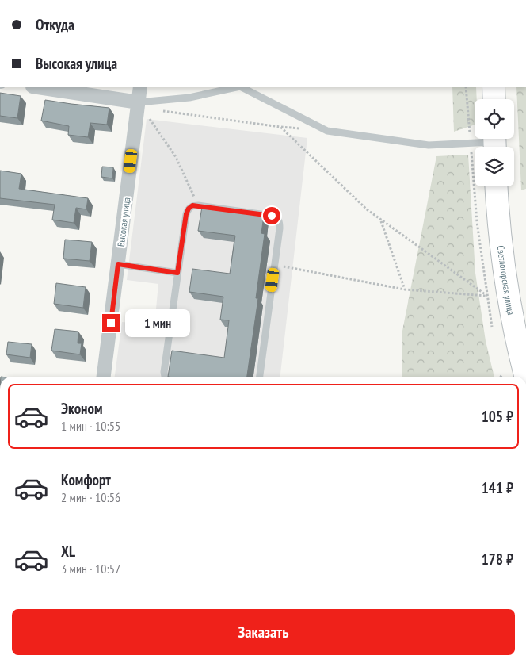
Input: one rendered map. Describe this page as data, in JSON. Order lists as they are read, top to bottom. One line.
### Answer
{"streets":{"main road":["Светлогорская улица"],"street":["Высокая улица"]},"page":{"banner":["Откуда","Высокая улица"],"bubble":"1 мин","list":[{"name":"Эконом","note":"1 мин · 10:55","value":"105 ₽"},{"name":"Комфорт","note":"2 мин · 10:56","value":"141 ₽"},{"name":"XL","note":"3 мин · 10:57","value":"178 ₽"}],"buttons":"Заказать"}}
